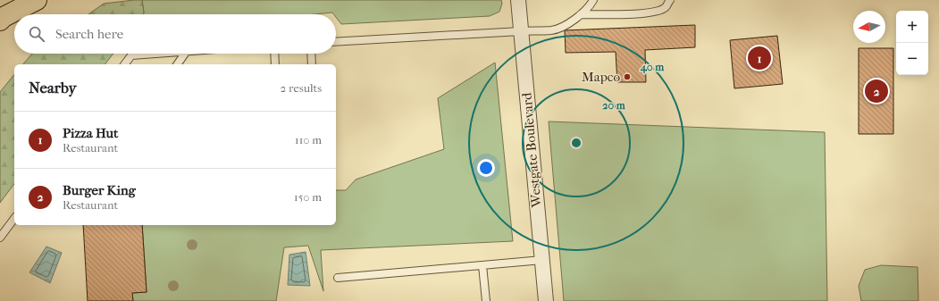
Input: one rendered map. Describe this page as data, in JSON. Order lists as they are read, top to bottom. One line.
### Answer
{"streets":{"street":["Westgate Boulevard"]},"places":["Mapco"],"north":"left","page":{"map_buttons":["+","−"],"search":"Search here","pins":["1","2"],"heading":["Nearby","2 results"],"list":[{"mark":"1","name":"Pizza Hut","note":"Restaurant","value":"110 m"},{"mark":"2","name":"Burger King","note":"Restaurant","value":"150 m"}]},"rings":["40 m","20 m"]}
